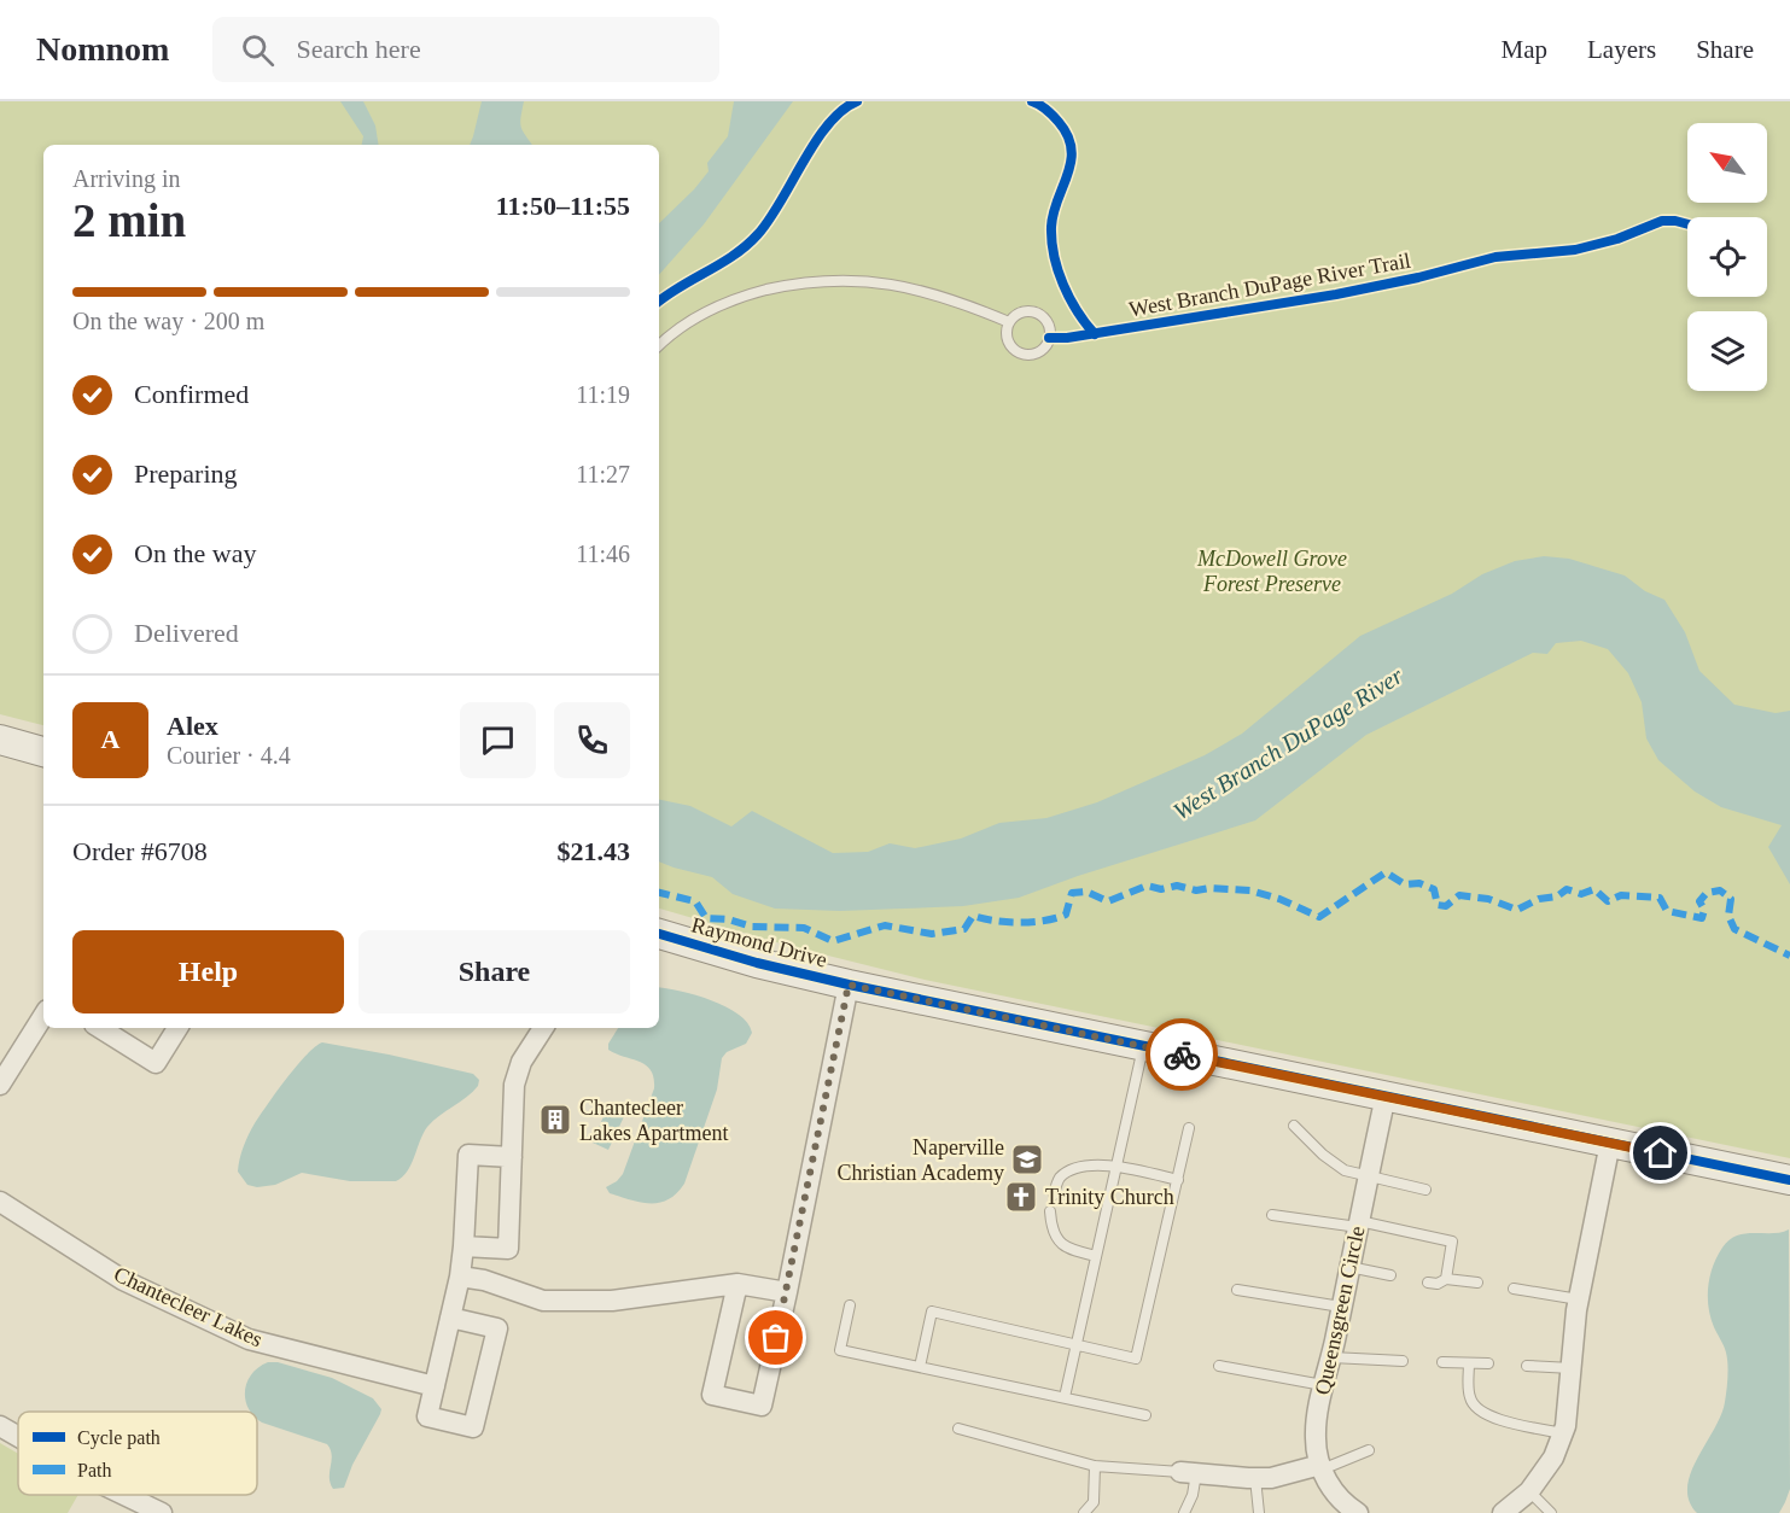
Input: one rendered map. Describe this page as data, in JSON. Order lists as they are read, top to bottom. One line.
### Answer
{"streets":{"street":["Raymond Drive","Chantecleer Lakes","Queensgreen Circle"],"cycle path":["West Branch DuPage River Trail"]},"crossings":[["Raymond Drive","Queensgreen Circle"]],"water":["West Branch DuPage River"],"parks":["McDowell Grove Forest Preserve"],"places":{"building":["Chantecleer Lakes Apartment"],"school or university":["Naperville Christian Academy"],"church":["Trinity Church"]},"legend":["Cycle path","Path"],"north":"top left","page":{"header":"Nomnom","search":"Search here","nav":["Map","Layers","Share"],"heading":["2 min","Arriving in","11:50–11:55"],"panel":["Alex","Courier · 4.4","Order #6708","$21.43"],"bar":"On the way · 200 m","list":[["Confirmed","11:19"],["Preparing","11:27"],["On the way","11:46"],"Delivered"],"round":"A","buttons":["Help","Share"]}}
